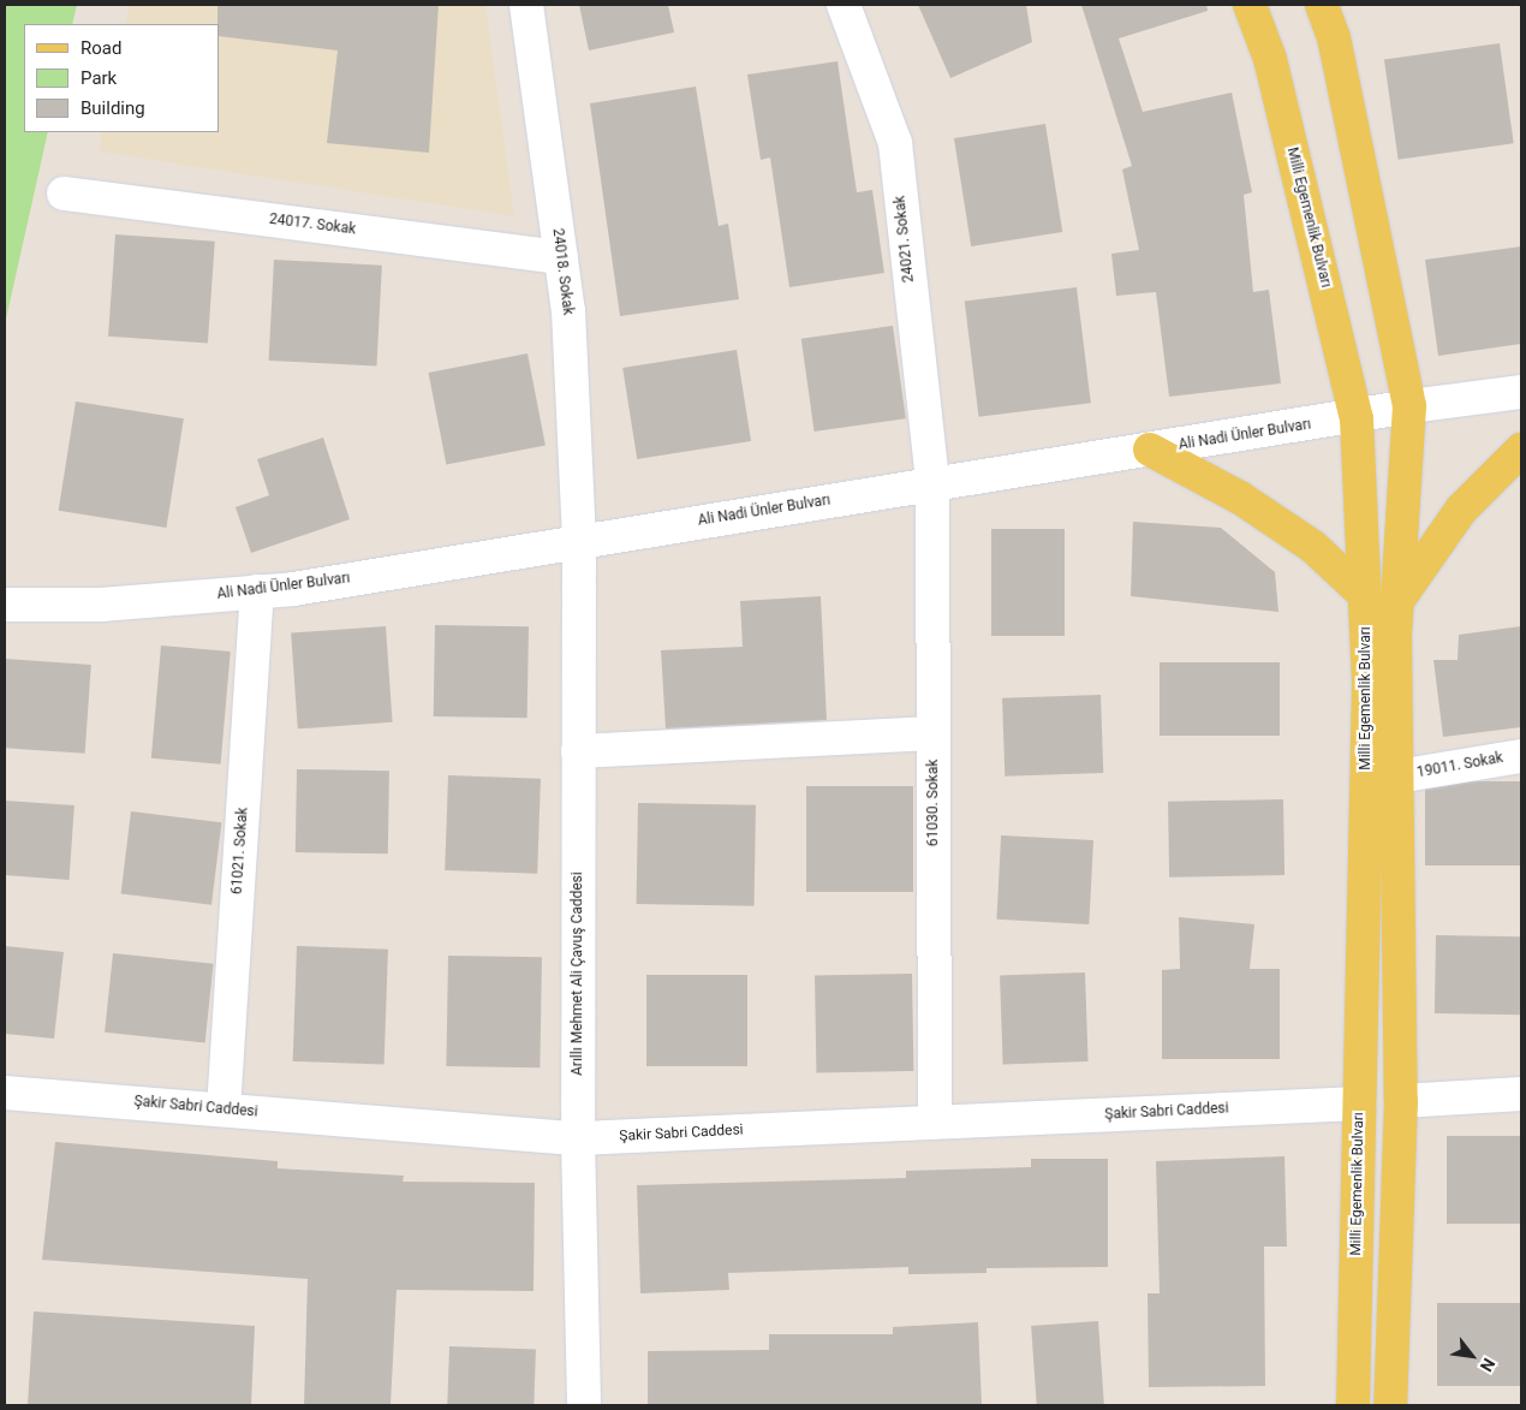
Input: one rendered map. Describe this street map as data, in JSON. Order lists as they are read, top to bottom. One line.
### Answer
{"streets":{"main road":["Milli Egemenlik Bulvarı"],"street":["24017. Sokak","24021. Sokak","24018. Sokak","Ali Nadi Ünler Bulvarı","19011. Sokak","61030. Sokak","61021. Sokak","Arıllı Mehmet Ali Çavuş Caddesi","Şakir Sabri Caddesi"]},"crossings":[["Milli Egemenlik Bulvarı","Ali Nadi Ünler Bulvarı"],["Milli Egemenlik Bulvarı","19011. Sokak"],["Milli Egemenlik Bulvarı","Şakir Sabri Caddesi"],["24017. Sokak","24018. Sokak"],["24021. Sokak","Ali Nadi Ünler Bulvarı"],["24021. Sokak","61030. Sokak"],["24018. Sokak","Ali Nadi Ünler Bulvarı"],["24018. Sokak","Arıllı Mehmet Ali Çavuş Caddesi"],["Ali Nadi Ünler Bulvarı","61030. Sokak"],["Ali Nadi Ünler Bulvarı","61021. Sokak"],["Ali Nadi Ünler Bulvarı","Arıllı Mehmet Ali Çavuş Caddesi"],["61030. Sokak","Şakir Sabri Caddesi"],["61021. Sokak","Şakir Sabri Caddesi"],["Arıllı Mehmet Ali Çavuş Caddesi","Şakir Sabri Caddesi"]],"legend":["Road","Park","Building"],"north":"bottom right"}
